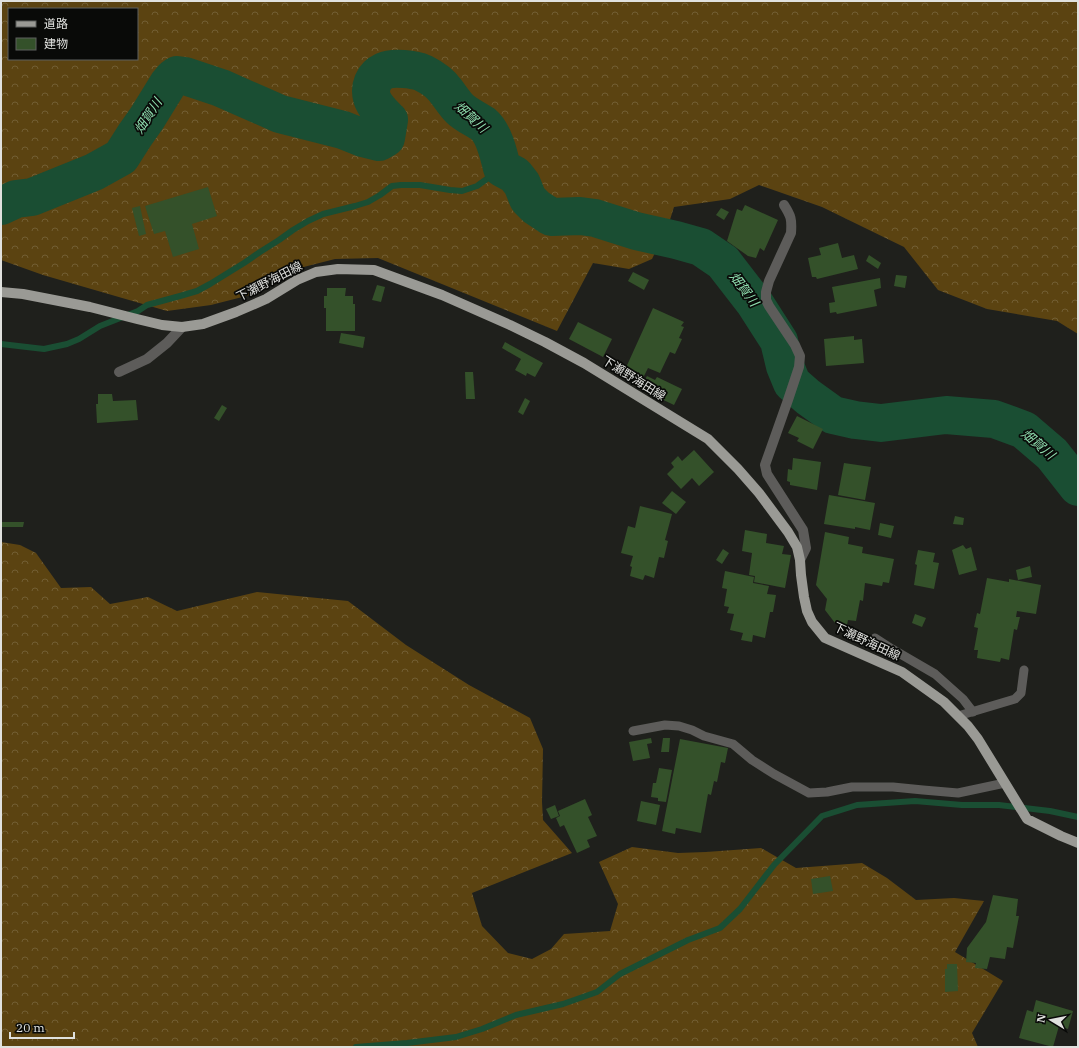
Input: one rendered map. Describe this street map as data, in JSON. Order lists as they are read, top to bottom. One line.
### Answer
{"streets":{"main road":["下瀬野海田線"]},"water":["畑賀川"],"legend":["道路","建物"],"scale_bar":"20 m","north":"left"}
